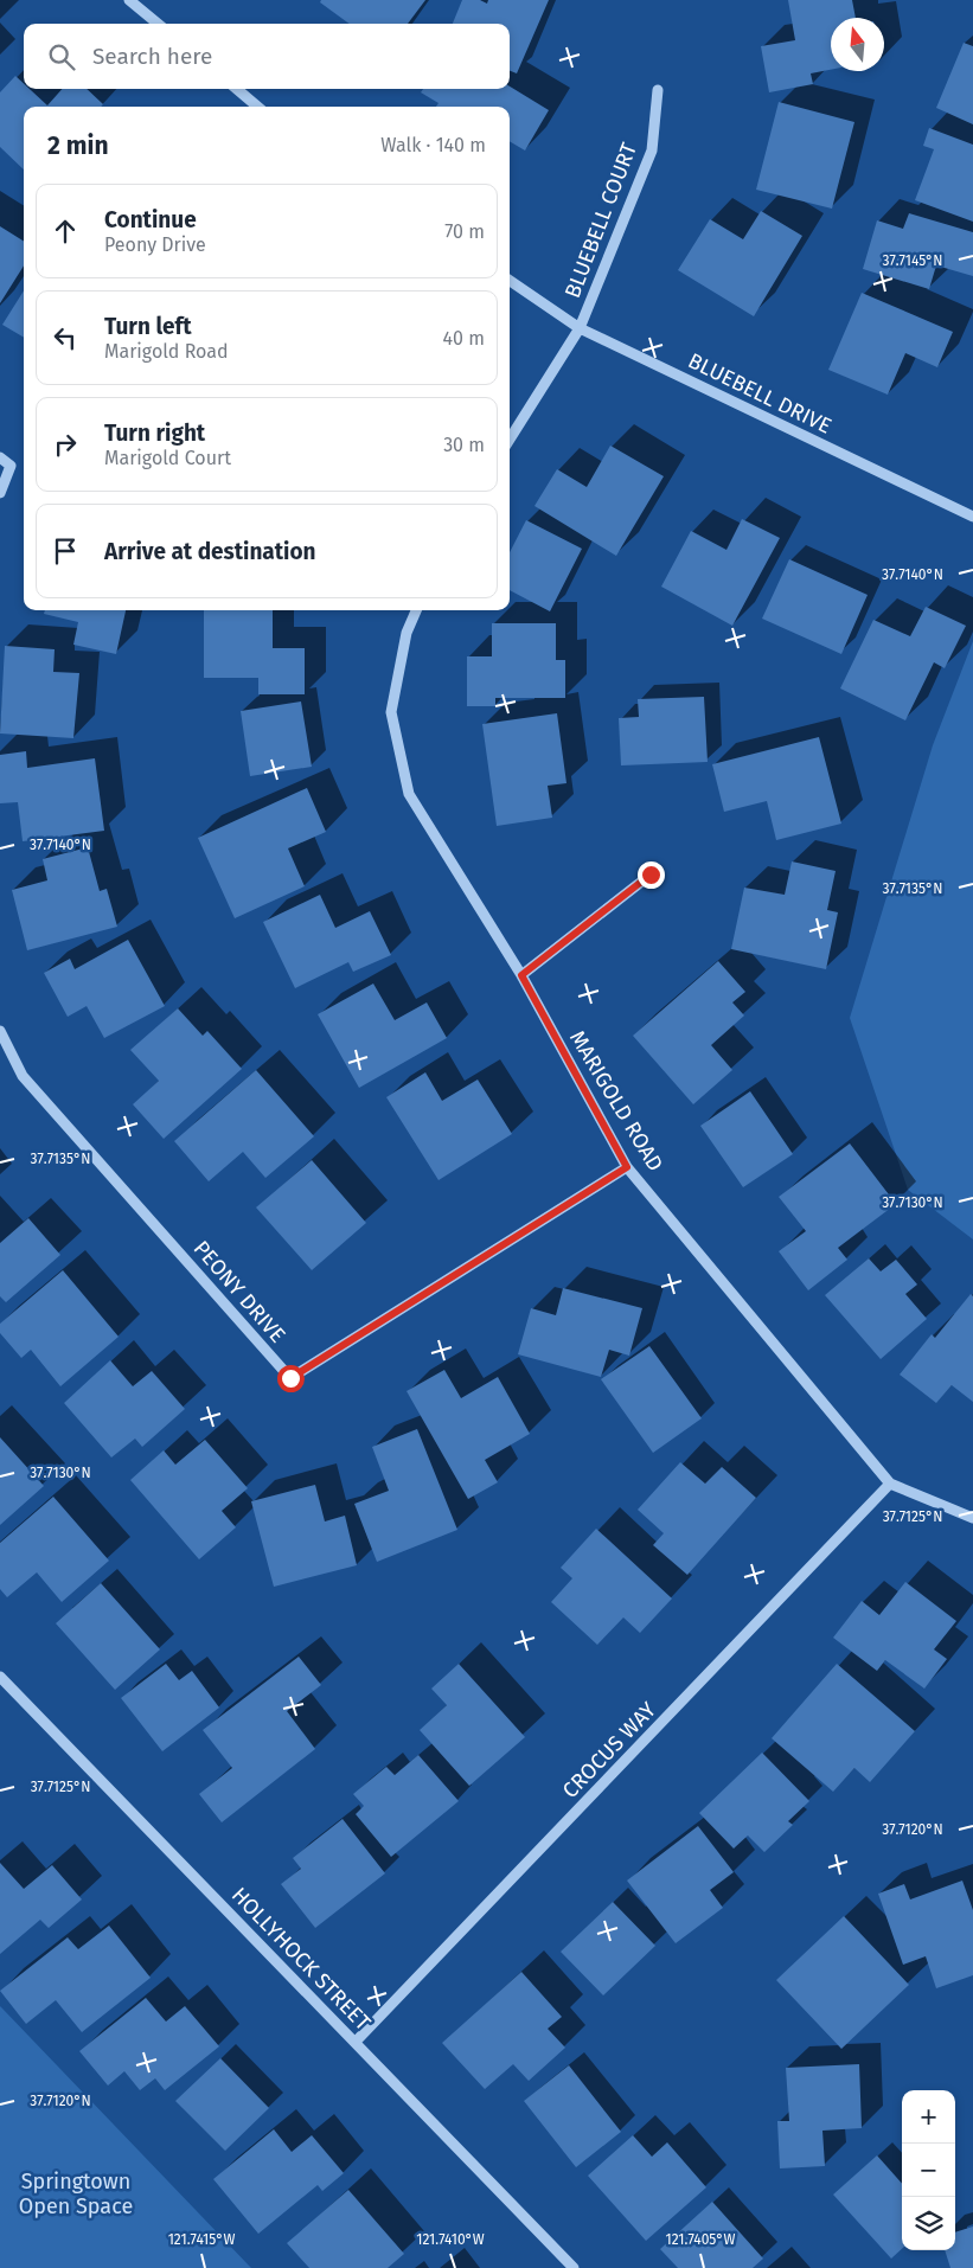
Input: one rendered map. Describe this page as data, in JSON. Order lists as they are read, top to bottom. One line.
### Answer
{"streets":{"street":["BLUEBELL COURT","BLUEBELL DRIVE","MARIGOLD ROAD","PEONY DRIVE","CROCUS WAY","HOLLYHOCK STREET"]},"crossings":[["BLUEBELL COURT","BLUEBELL DRIVE"],["MARIGOLD ROAD","PEONY DRIVE"],["MARIGOLD ROAD","CROCUS WAY"],["CROCUS WAY","HOLLYHOCK STREET"]],"parks":["Springtown Open Space"],"north":"top","page":{"search":"Search here","heading":["2 min","Walk · 140 m"],"list":[["Continue","Peony Drive","70 m"],["Turn left","Marigold Road","40 m"],["Turn right","Marigold Court","30 m"],"Arrive at destination"],"map_buttons":["+","−"]},"coordinates":["37.7145°N","37.7140°N","37.7135°N","37.7130°N","37.7125°N","37.7120°N","121.7415°W","121.7410°W","121.7405°W"]}
